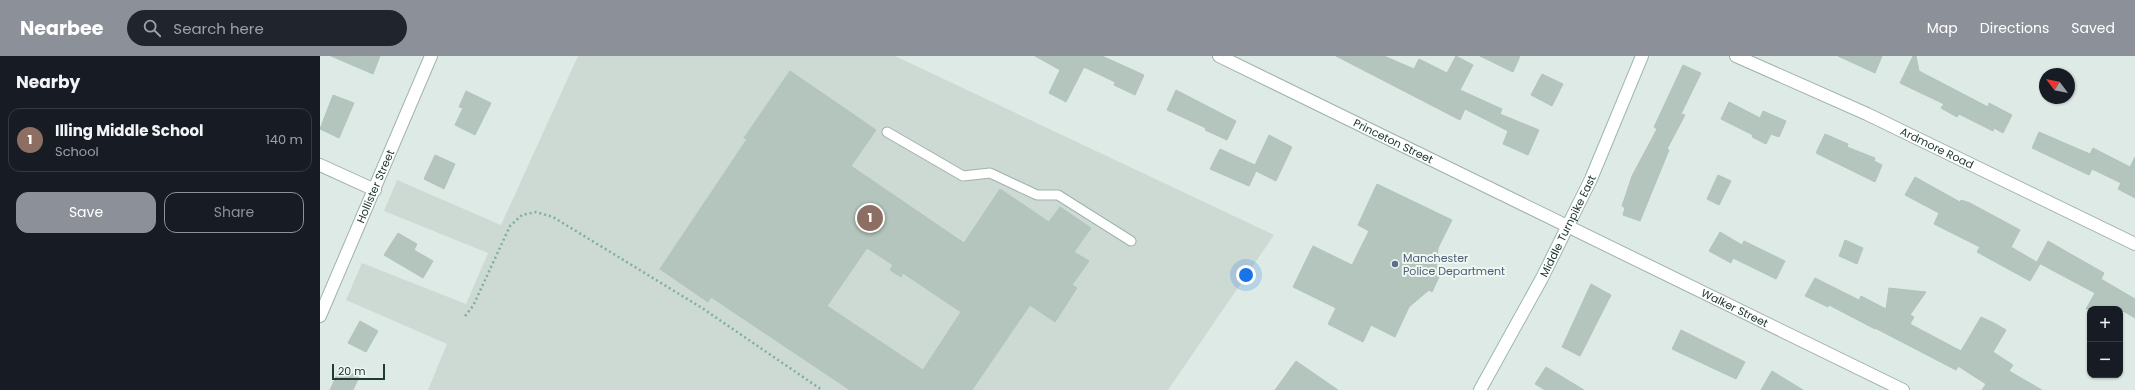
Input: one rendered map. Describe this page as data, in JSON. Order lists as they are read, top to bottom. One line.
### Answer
{"streets":{"street":["Princeton Street","Ardmore Road","Hollister Street","Middle Turnpike East","Walker Street"]},"crossings":[["Princeton Street","Middle Turnpike East"],["Princeton Street","Walker Street"],["Middle Turnpike East","Walker Street"]],"places":["Manchester Police Department"],"scale_bar":"20 m","north":"top left","page":{"header":"Nearbee","search":"Search here","nav":["Map","Directions","Saved"],"heading":"Nearby","list":[{"mark":"1","name":"Illing Middle School","note":"School","value":"140 m"}],"buttons":["Save","Share"],"pins":"1","map_buttons":["+","−"],"scale":"20 m"}}
